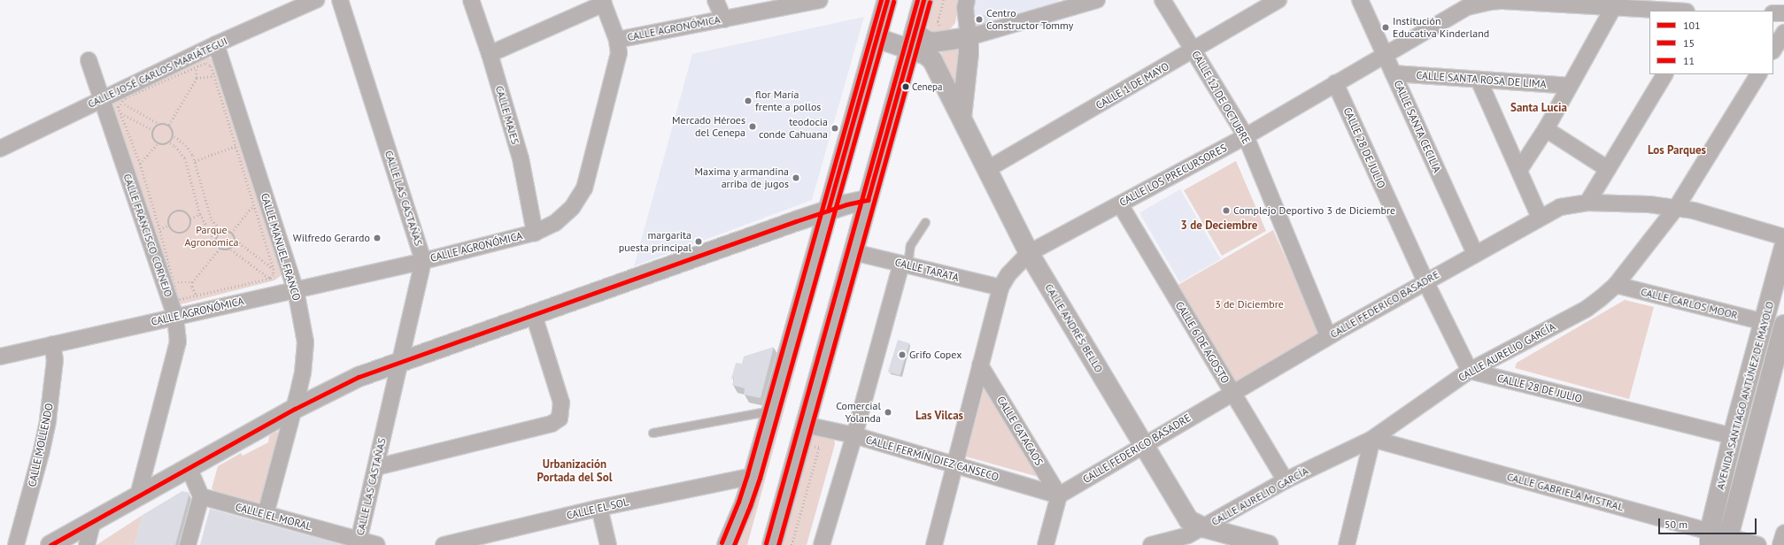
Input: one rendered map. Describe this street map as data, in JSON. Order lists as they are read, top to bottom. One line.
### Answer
{"streets":{"street":["CALLE AGRONÓMICA","CALLE JOSÉ CARLOS MARIÁTEGUI","CALLE SANTA ROSA DE LIMA","CALLE 1 DE MAYO","CALLE 12 DE OCTUBRE","CALLE MAJES","CALLE SANTA CECILIA","CALLE 28 DE JULIO","CALLE LOS PRECURSORES","CALLE LAS CASTAÑAS","CALLE FRANCISCO CORNEJO","CALLE MANUEL FRANCO","CALLE TARATA","CALLE CARLOS MOOR","CALLE FEDERICO BASADRE","CALLE ANDRÉS BELLO","CALLE 6 DE AGOSTO","CALLE AURELIO GARCÍA","AVENIDA SANTIAGO ANTÚNEZ DE MAYOLO","CALLE CATACAOS","CALLE MOLLENDO","CALLE FERMÍN DIEZ CANSECO","CALLE GABRIELA MISTRAL","CALLE EL SOL","CALLE EL MORAL"]},"crossings":[["CALLE AGRONÓMICA","CALLE MAJES"],["CALLE AGRONÓMICA","CALLE LAS CASTAÑAS"],["CALLE AGRONÓMICA","CALLE FRANCISCO CORNEJO"],["CALLE AGRONÓMICA","CALLE MANUEL FRANCO"],["CALLE AGRONÓMICA","CALLE MOLLENDO"],["CALLE JOSÉ CARLOS MARIÁTEGUI","CALLE FRANCISCO CORNEJO"],["CALLE JOSÉ CARLOS MARIÁTEGUI","CALLE MANUEL FRANCO"],["CALLE SANTA ROSA DE LIMA","CALLE SANTA CECILIA"],["CALLE 1 DE MAYO","CALLE 12 DE OCTUBRE"],["CALLE 1 DE MAYO","CALLE ANDRÉS BELLO"],["CALLE 12 DE OCTUBRE","CALLE LOS PRECURSORES"],["CALLE 12 DE OCTUBRE","CALLE FEDERICO BASADRE"],["CALLE SANTA CECILIA","CALLE LOS PRECURSORES"],["CALLE SANTA CECILIA","CALLE FEDERICO BASADRE"],["CALLE 28 DE JULIO","CALLE LOS PRECURSORES"],["CALLE 28 DE JULIO","CALLE FEDERICO BASADRE"],["CALLE 28 DE JULIO","CALLE AURELIO GARCÍA"],["CALLE 28 DE JULIO","AVENIDA SANTIAGO ANTÚNEZ DE MAYOLO"],["CALLE LOS PRECURSORES","CALLE TARATA"],["CALLE LOS PRECURSORES","CALLE ANDRÉS BELLO"],["CALLE LOS PRECURSORES","CALLE 6 DE AGOSTO"],["CALLE LOS PRECURSORES","CALLE CATACAOS"],["CALLE LOS PRECURSORES","CALLE FERMÍN DIEZ CANSECO"],["CALLE LAS CASTAÑAS","CALLE EL MORAL"],["CALLE MANUEL FRANCO","CALLE EL MORAL"],["CALLE CARLOS MOOR","CALLE AURELIO GARCÍA"],["CALLE CARLOS MOOR","AVENIDA SANTIAGO ANTÚNEZ DE MAYOLO"],["CALLE FEDERICO BASADRE","CALLE ANDRÉS BELLO"],["CALLE FEDERICO BASADRE","CALLE 6 DE AGOSTO"],["CALLE FEDERICO BASADRE","CALLE AURELIO GARCÍA"],["CALLE FEDERICO BASADRE","CALLE CATACAOS"],["CALLE FEDERICO BASADRE","CALLE FERMÍN DIEZ CANSECO"],["CALLE ANDRÉS BELLO","CALLE AURELIO GARCÍA"],["CALLE 6 DE AGOSTO","CALLE AURELIO GARCÍA"],["CALLE AURELIO GARCÍA","CALLE GABRIELA MISTRAL"],["AVENIDA SANTIAGO ANTÚNEZ DE MAYOLO","CALLE GABRIELA MISTRAL"],["CALLE CATACAOS","CALLE FERMÍN DIEZ CANSECO"]],"districts":["Santa Lucia","Los Parques","3 de Deciembre","Las Vilcas","Urbanización Portada del Sol"],"parks":["Parque Agronomica","3 de Diciembre"],"places":["Centro Constructor Tommy","Institución Educativa Kinderland","Cenepa","flor María frente a pollos","Mercado Héroes del Cenepa","teodocia conde Cahuana","Maxima y armandina arriba de jugos","Complejo Deportivo 3 de Diciembre","Wilfredo Gerardo","margarita puesta principal","Grifo Copex","Comercial Yolanda"],"lines":["transit line 101","transit line 11","transit line 15"],"legend":["101","15","11"],"scale_bar":"50 m"}
